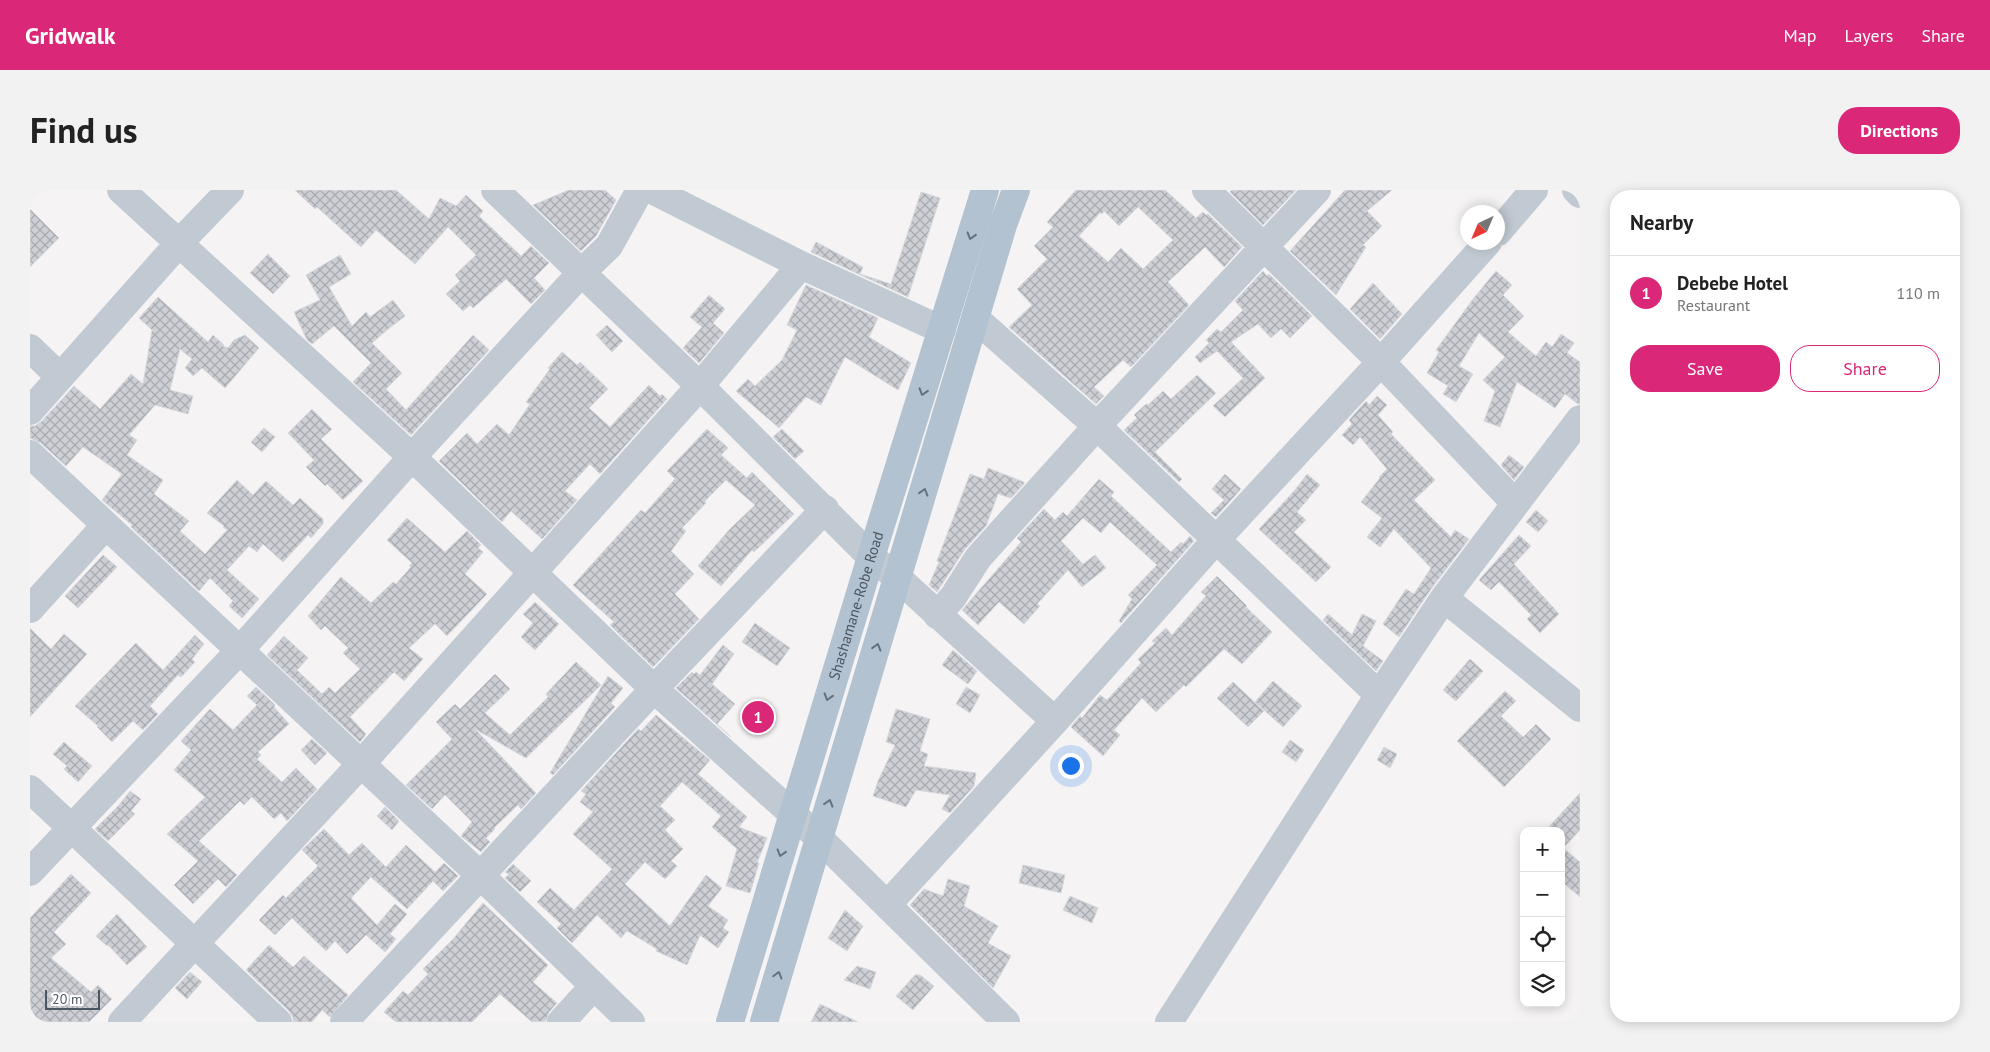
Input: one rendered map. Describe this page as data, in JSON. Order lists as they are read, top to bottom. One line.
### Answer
{"streets":{"main road":["Shashamane-Robe Road"]},"scale_bar":"20 m","north":"bottom left","page":{"header":"Gridwalk","nav":["Map","Layers","Share"],"title":"Find us","buttons":["Directions",["Save","Share"]],"heading":"Nearby","list":[{"mark":"1","name":"Debebe Hotel","note":"Restaurant","value":"110 m"}],"pins":"1","map_buttons":["+","−"],"scale":"20 m"}}
